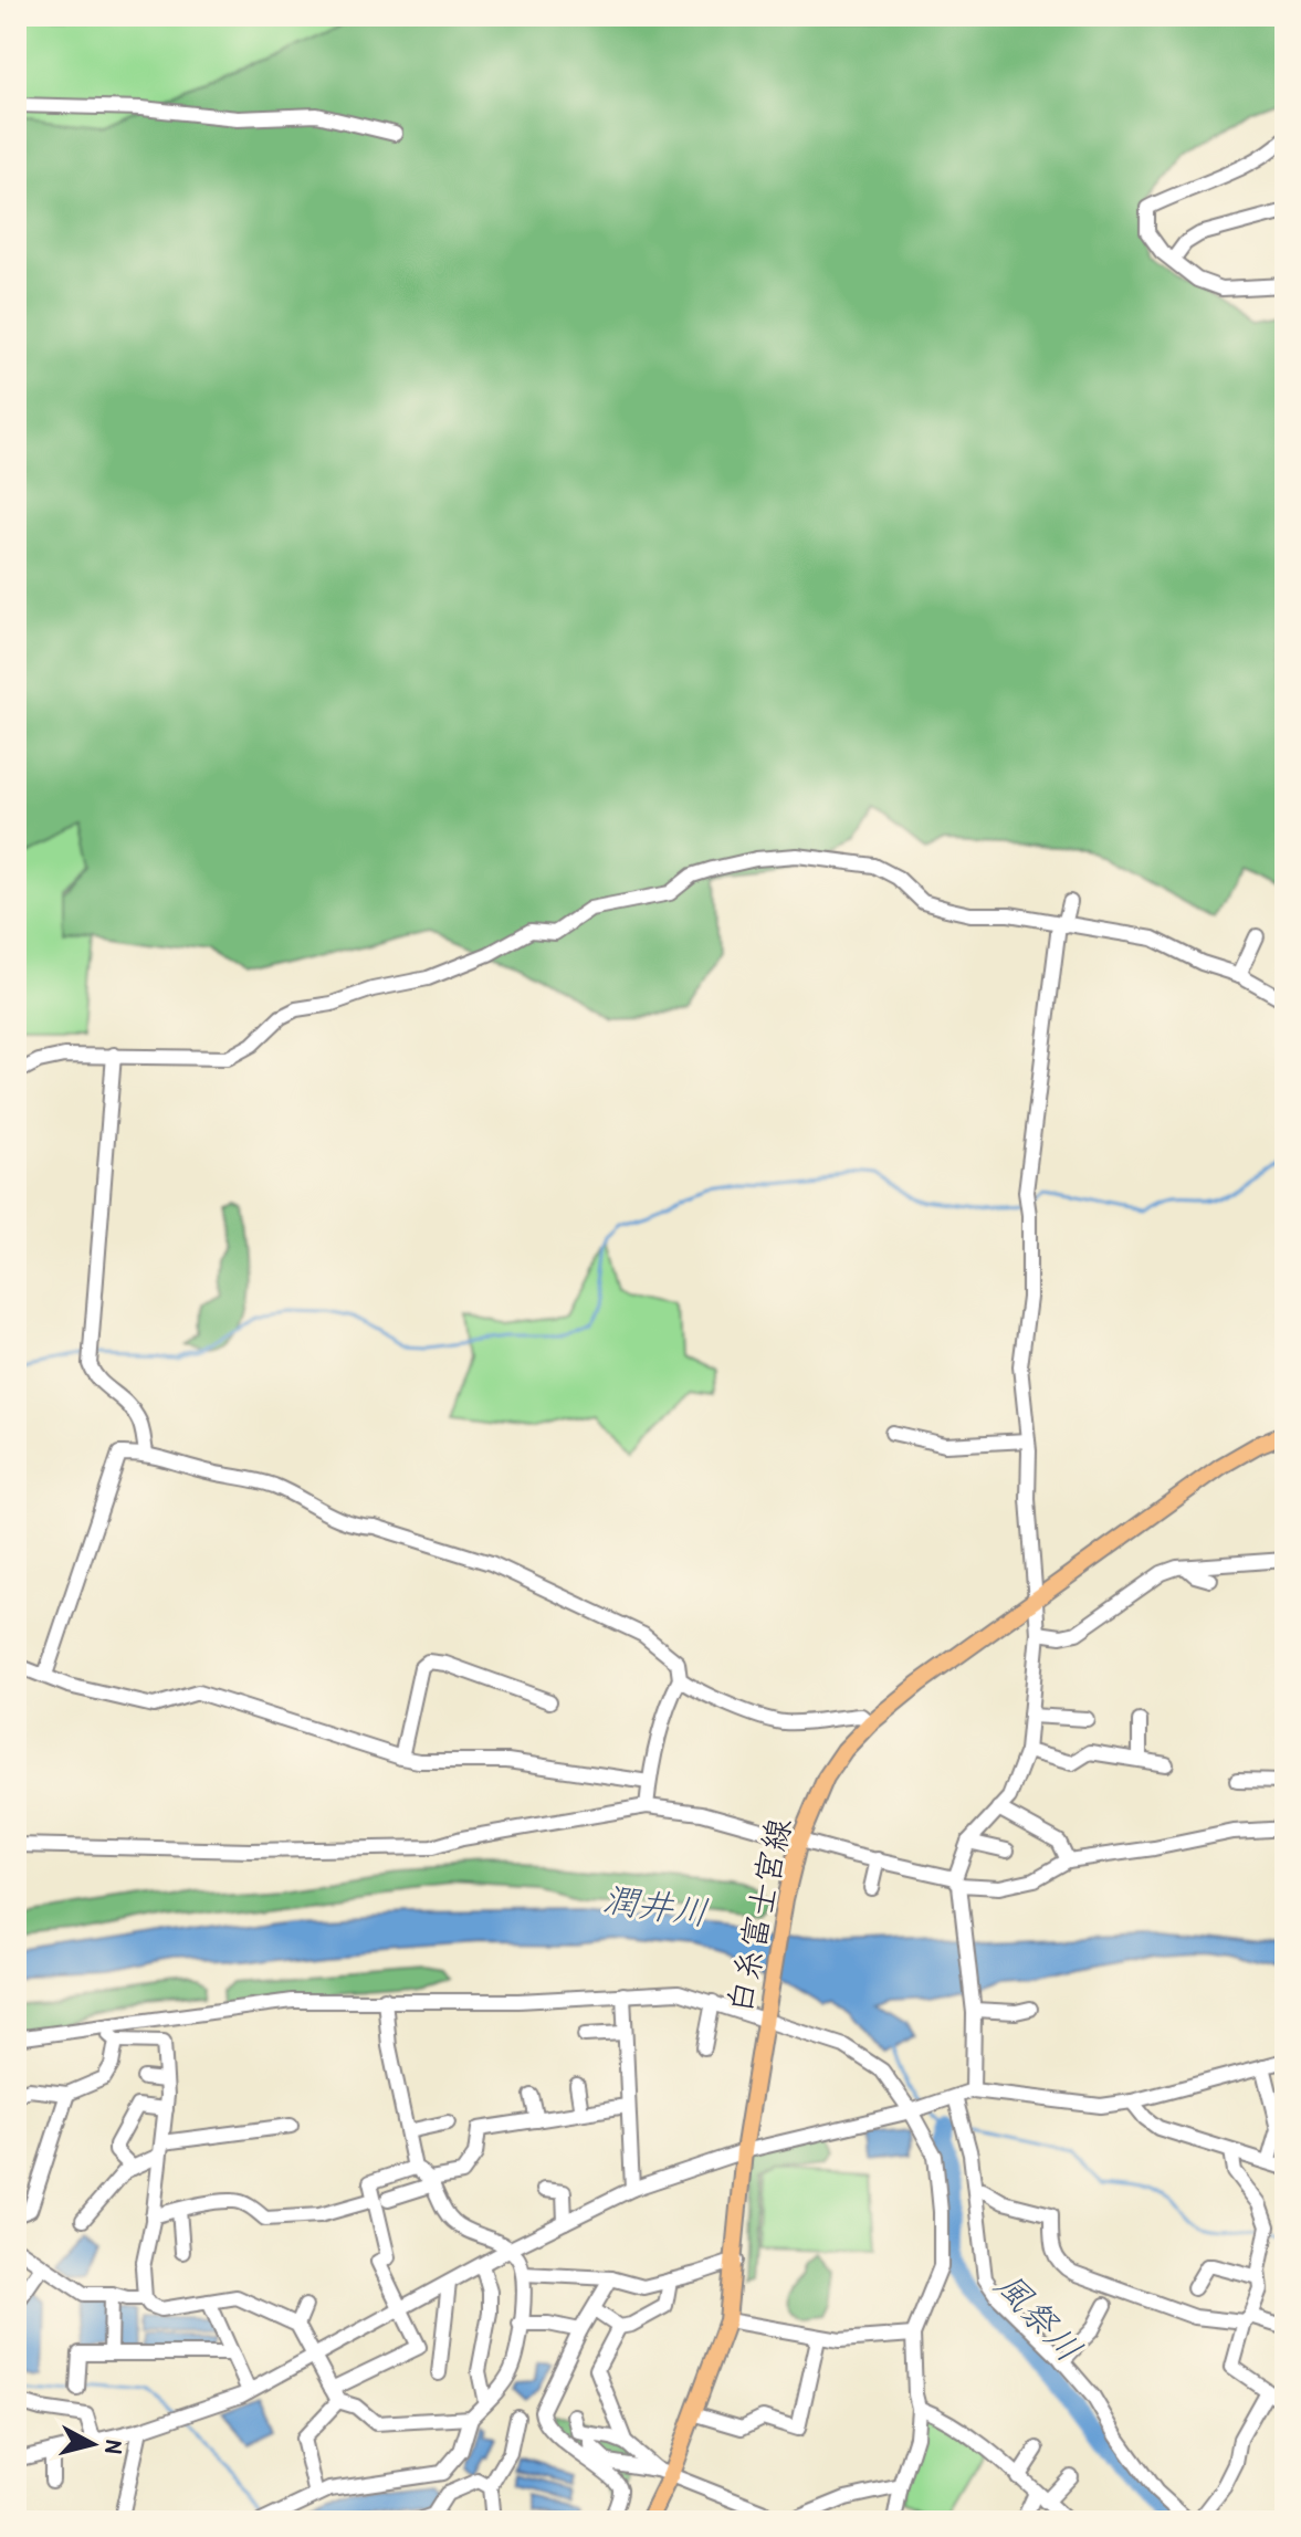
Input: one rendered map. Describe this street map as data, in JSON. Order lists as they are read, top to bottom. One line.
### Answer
{"streets":{"main road":["白糸富士宮線"]},"water":["潤井川","風祭川"],"north":"right"}
